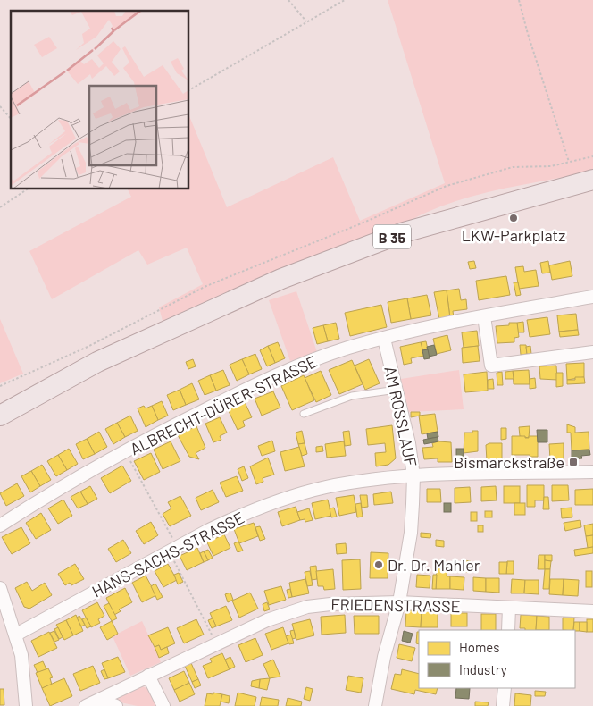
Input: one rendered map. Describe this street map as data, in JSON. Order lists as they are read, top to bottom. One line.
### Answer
{"streets":{"main road":["B 35"],"street":["ALBRECHT-DÜRER-STRASSE","AM ROSSLAUF","HANS-SACHS-STRASSE","FRIEDENSTRASSE"]},"crossings":[["ALBRECHT-DÜRER-STRASSE","AM ROSSLAUF"],["AM ROSSLAUF","HANS-SACHS-STRASSE"],["AM ROSSLAUF","FRIEDENSTRASSE"]],"places":{"other":["LKW-Parkplatz","Dr. Dr. Mahler"],"transit":["Bismarckstraße"]},"legend":["Homes","Industry"]}
